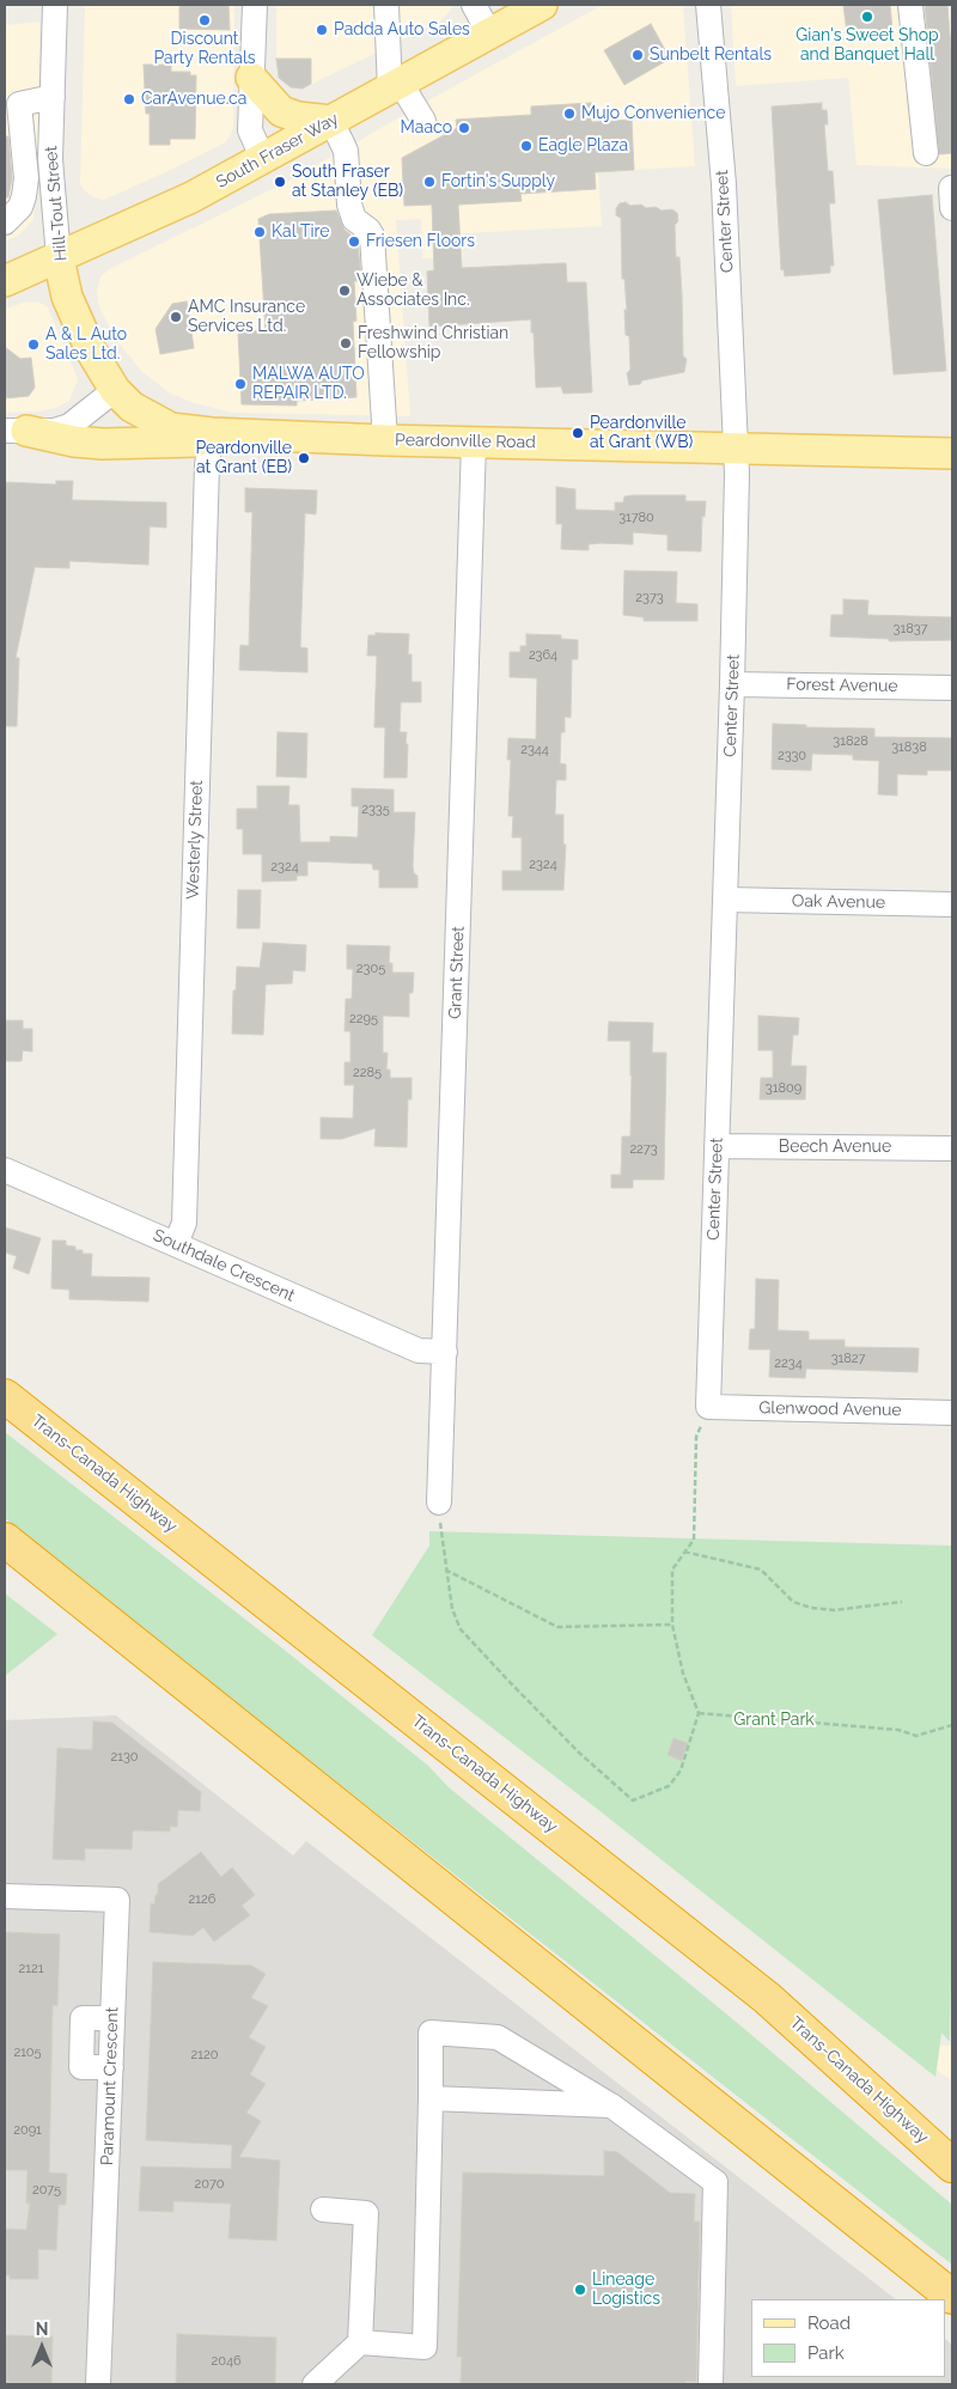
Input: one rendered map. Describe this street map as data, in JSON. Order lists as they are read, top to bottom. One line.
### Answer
{"streets":{"highway":["Trans-Canada Highway"],"main road":["South Fraser Way","Hill-Tout Street","Peardonville Road"],"street":["Center Street","Forest Avenue","Westerly Street","Oak Avenue","Grant Street","Beech Avenue","Southdale Crescent","Glenwood Avenue","Paramount Crescent"]},"crossings":[["South Fraser Way","Hill-Tout Street"],["Hill-Tout Street","Peardonville Road"],["Center Street","Peardonville Road"],["Center Street","Forest Avenue"],["Center Street","Oak Avenue"],["Center Street","Beech Avenue"],["Center Street","Glenwood Avenue"],["Peardonville Road","Westerly Street"],["Peardonville Road","Grant Street"],["Westerly Street","Southdale Crescent"],["Grant Street","Southdale Crescent"]],"parks":["Grant Park"],"places":["Gian's Sweet Shop and Banquet Hall","Discount Party Rentals","Padda Auto Sales","Sunbelt Rentals","CarAvenue.ca","Mujo Convenience","Maaco","Eagle Plaza","South Fraser at Stanley (EB)","Fortin's Supply","Kal Tire","Friesen Floors","Wiebe & Associates Inc.","AMC Insurance Services Ltd.","Freshwind Christian Fellowship","A & L Auto Sales Ltd.","MALWA AUTO REPAIR LTD.","Peardonville at Grant (WB)","Peardonville at Grant (EB)","Lineage Logistics"],"house_numbers":["31780","2373","31837","2364","31828","31838","2344","2330","2335","2324","2324","2305","2295","2285","31809","2273","31827","2234","2130","2126","2121","2105","2120","2091","2070","2075","2046"],"legend":["Road","Park"],"north":"top"}
